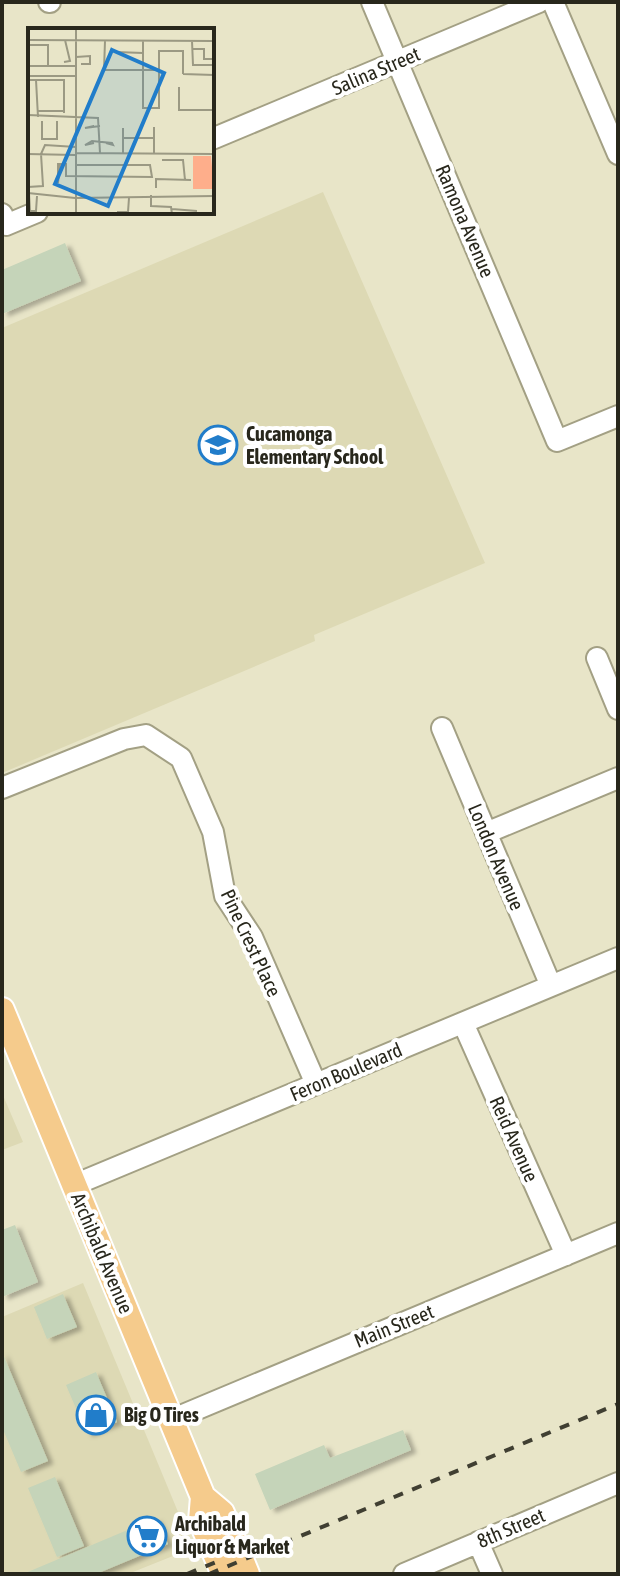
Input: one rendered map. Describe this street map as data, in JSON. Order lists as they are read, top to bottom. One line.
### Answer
{"streets":{"main road":["Archibald Avenue"],"street":["Salina Street","Ramona Avenue","London Avenue","Pine Crest Place","Feron Boulevard","Reid Avenue","Main Street","8th Street"]},"crossings":[["Salina Street","Ramona Avenue"],["London Avenue","Feron Boulevard"],["Pine Crest Place","Feron Boulevard"],["Feron Boulevard","Reid Avenue"],["Feron Boulevard","Archibald Avenue"],["Reid Avenue","Main Street"],["Archibald Avenue","Main Street"]],"places":{"school or university":["Cucamonga Elementary School"],"shop":["Big O Tires"],"supermarket":["Archibald Liquor & Market"]}}
